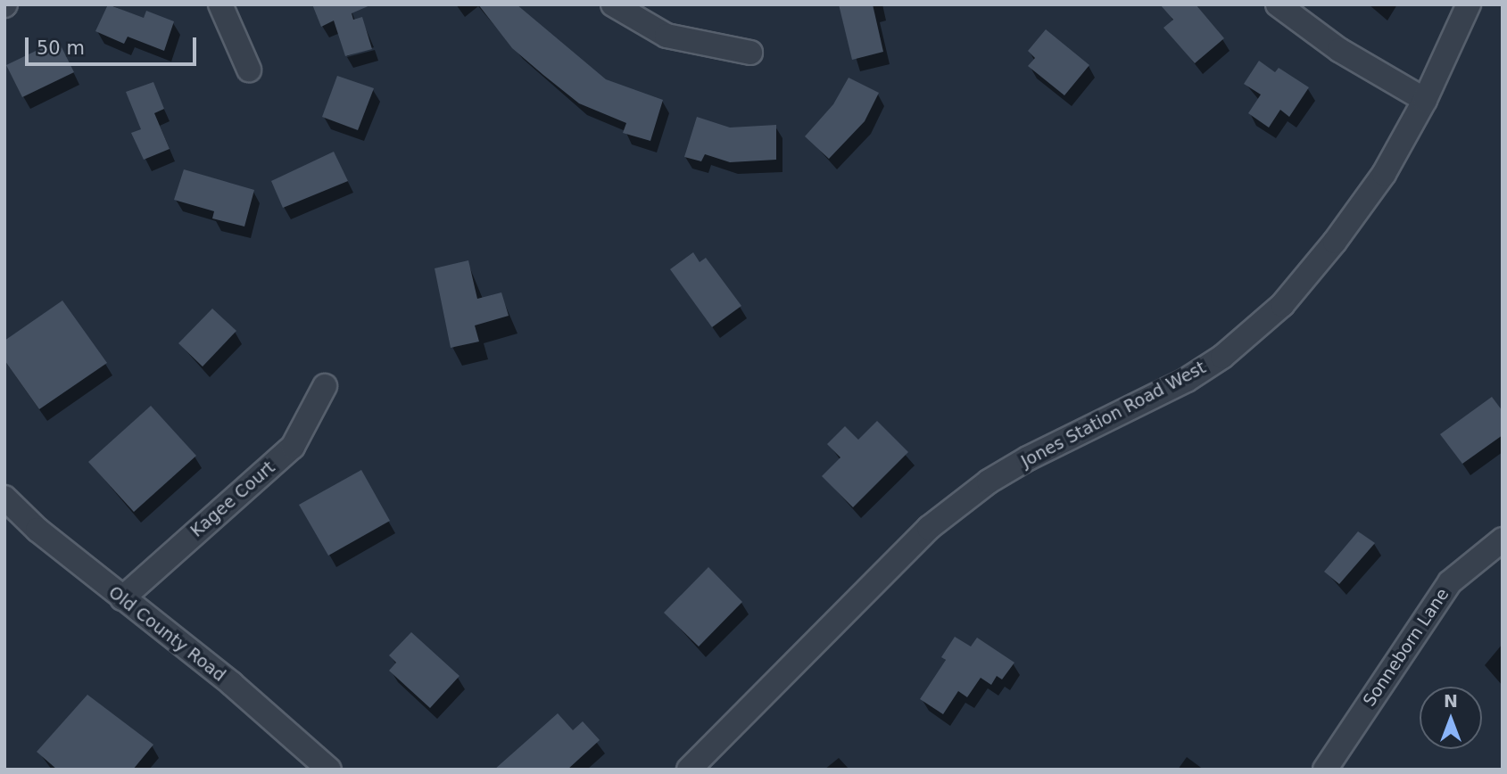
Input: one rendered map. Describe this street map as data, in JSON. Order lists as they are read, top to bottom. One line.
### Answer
{"streets":{"street":["Jones Station Road West","Kagee Court","Old County Road","Sonneborn Lane"]},"crossings":[["Kagee Court","Old County Road"]],"scale_bar":"50 m","north":"top"}
